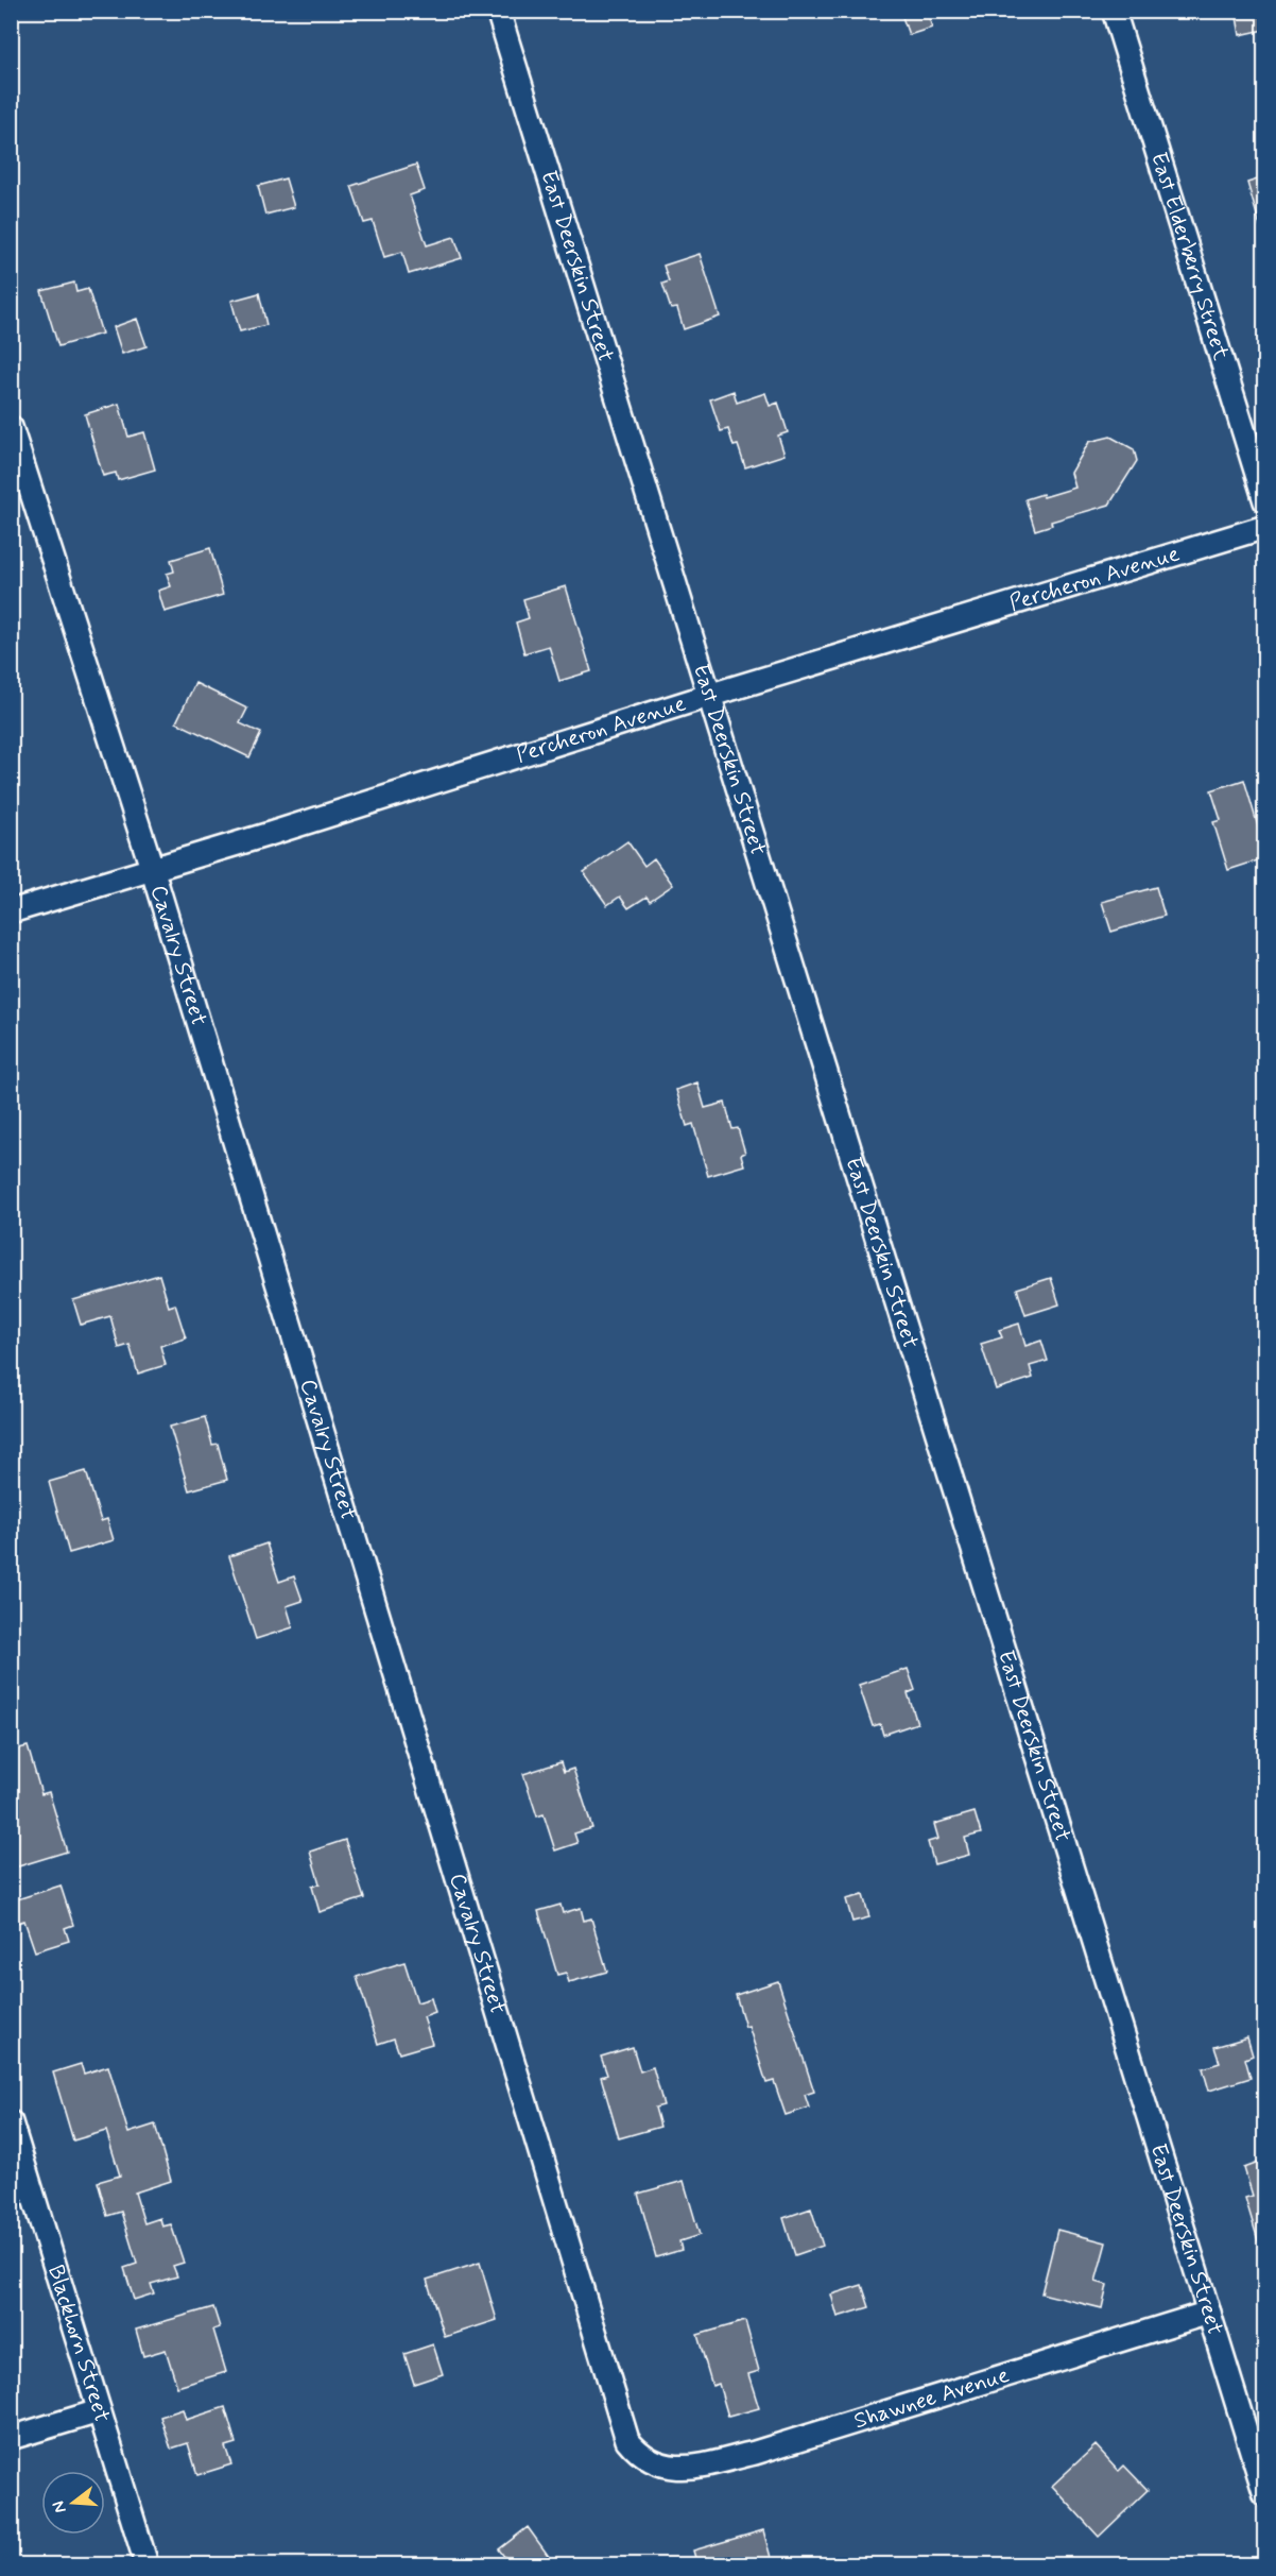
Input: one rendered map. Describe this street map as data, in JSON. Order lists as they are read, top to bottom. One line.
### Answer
{"streets":{"street":["East Elderberry Street","East Deerskin Street","Percheron Avenue","Cavalry Street","Blackhorn Street","Shawnee Avenue"]},"crossings":[["East Deerskin Street","Percheron Avenue"],["East Deerskin Street","Shawnee Avenue"],["Percheron Avenue","Cavalry Street"],["Cavalry Street","Shawnee Avenue"]],"north":"left"}
